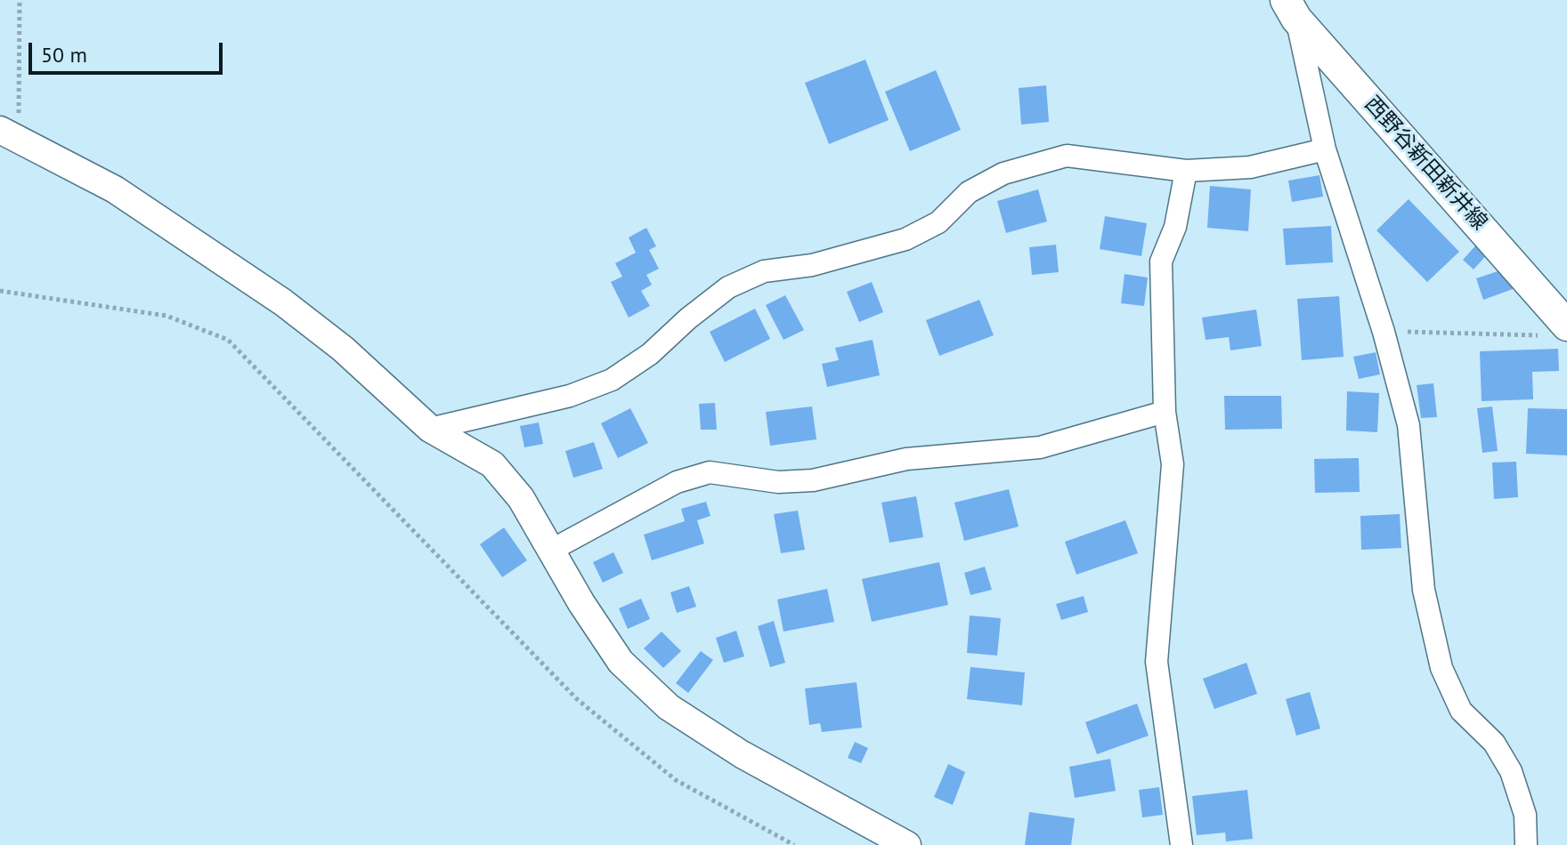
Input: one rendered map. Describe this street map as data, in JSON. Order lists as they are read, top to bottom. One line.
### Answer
{"streets":{"main road":["西野谷新田新井線"]},"scale_bar":"50 m"}
